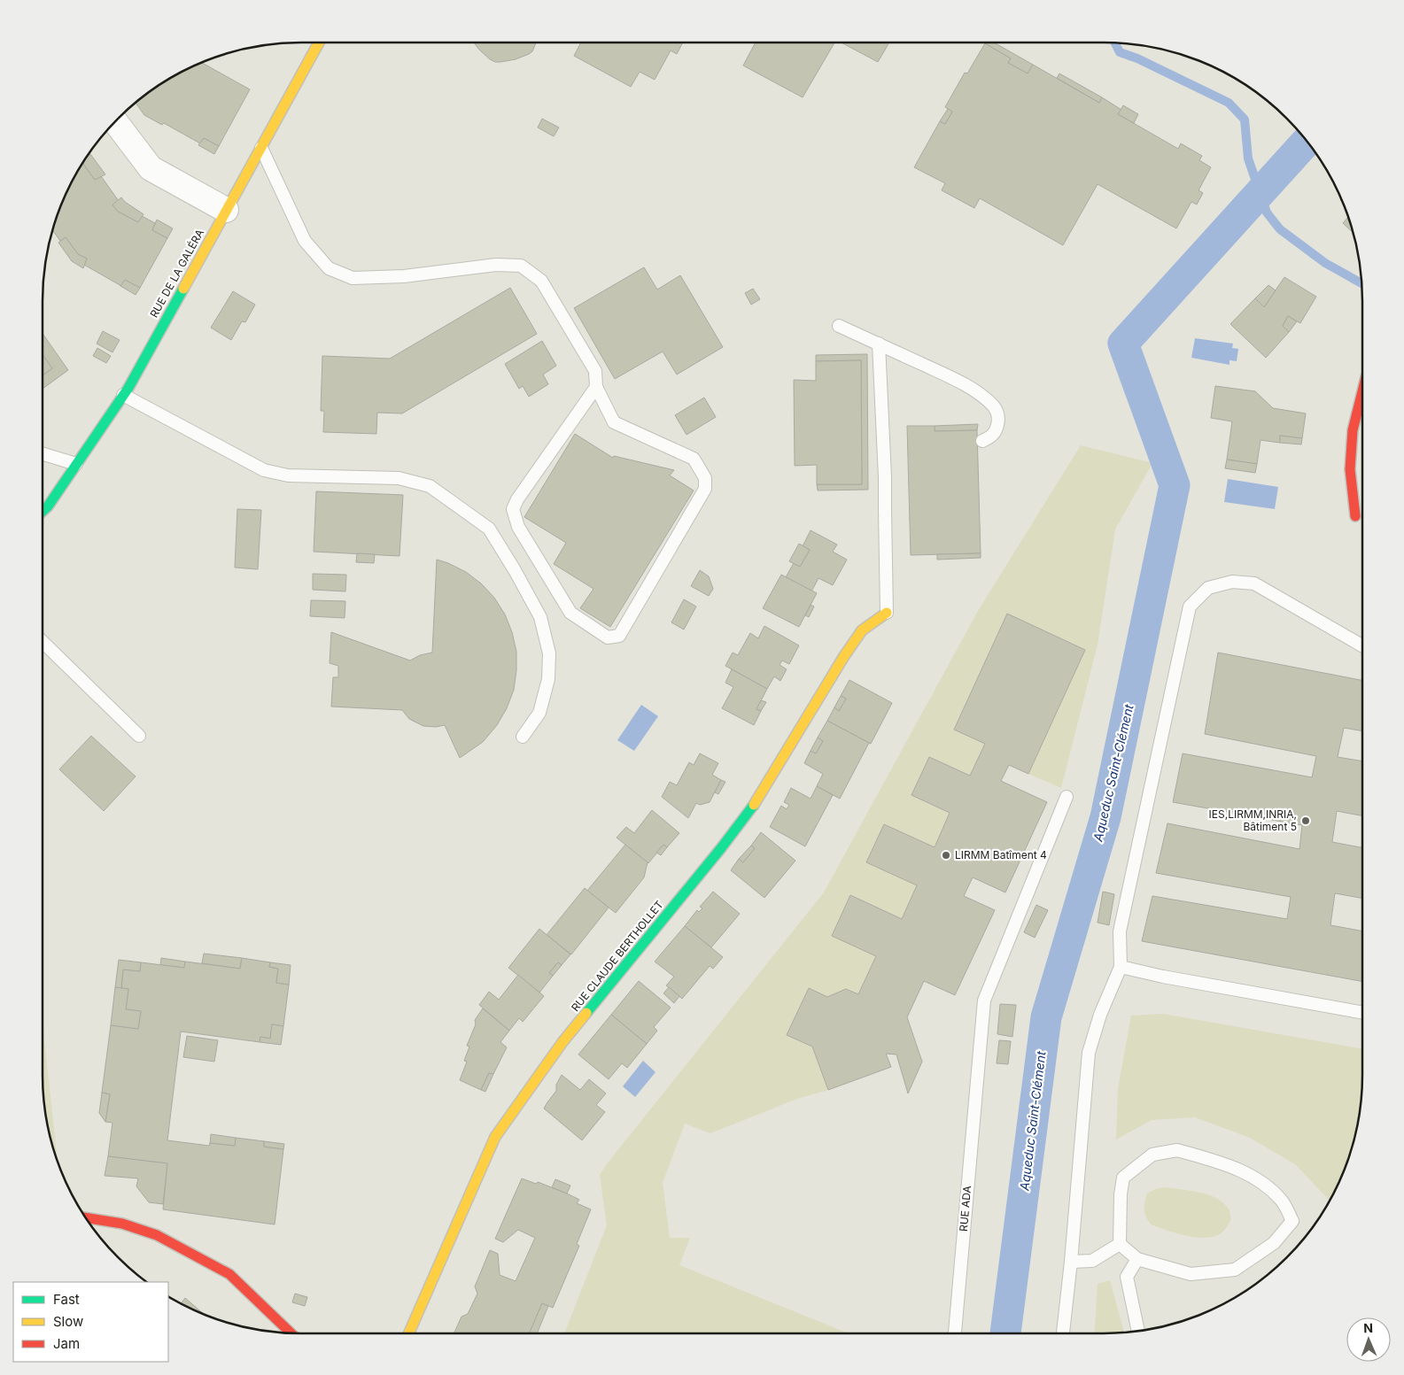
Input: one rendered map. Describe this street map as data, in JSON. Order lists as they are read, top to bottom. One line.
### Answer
{"streets":{"street":["RUE DE LA GALÉRA","RUE CLAUDE BERTHOLLET"],"lane":["RUE ADA"]},"water":["Aqueduc Saint-Clément"],"places":["IES,LIRMM,INRIA, Bâtiment 5","LIRMM Batîment 4"],"legend":["Fast","Slow","Jam"],"north":"top"}
